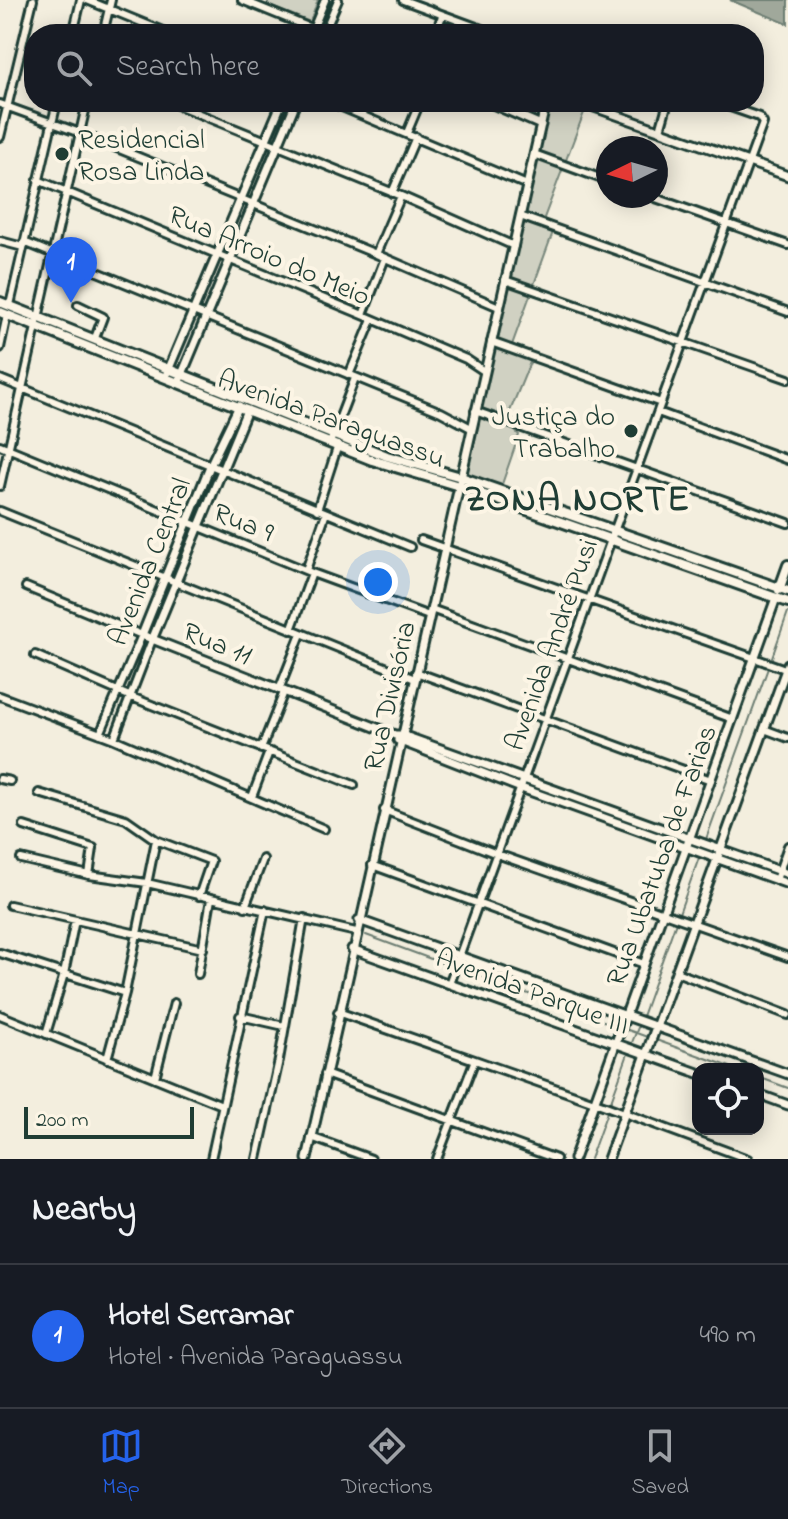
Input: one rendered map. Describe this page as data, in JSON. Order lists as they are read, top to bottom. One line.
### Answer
{"streets":{"main road":["Avenida Paraguassu","Rua Ubatuba de Farias"],"street":["Rua Arroio do Meio","Rua 9","Avenida Central","Rua 11","Avenida André Pusi","Rua Divisória","Avenida Parque III"]},"crossings":[["Rua Arroio do Meio","Rua Divisória"],["Avenida Paraguassu","Avenida Central"],["Avenida Paraguassu","Avenida André Pusi"],["Avenida Paraguassu","Rua Divisória"],["Avenida Paraguassu","Rua Ubatuba de Farias"],["Rua 9","Avenida Central"],["Rua 9","Avenida André Pusi"],["Rua 9","Rua Divisória"],["Rua 9","Rua Ubatuba de Farias"],["Avenida Central","Rua 11"],["Rua 11","Rua Divisória"],["Avenida André Pusi","Avenida Parque III"],["Rua Divisória","Avenida Parque III"],["Rua Ubatuba de Farias","Avenida Parque III"]],"districts":["ZONA NORTE"],"places":["Residencial Rosa Linda","Justiça do Trabalho"],"scale_bar":"200 m","north":"left","page":{"search":"Search here","pins":"1","scale":"200 m","heading":"Nearby","list":[{"mark":"1","name":"Hotel Serramar","note":"Hotel · Avenida Paraguassu","value":"490 m"}],"nav":["Map","Directions","Saved"]}}
